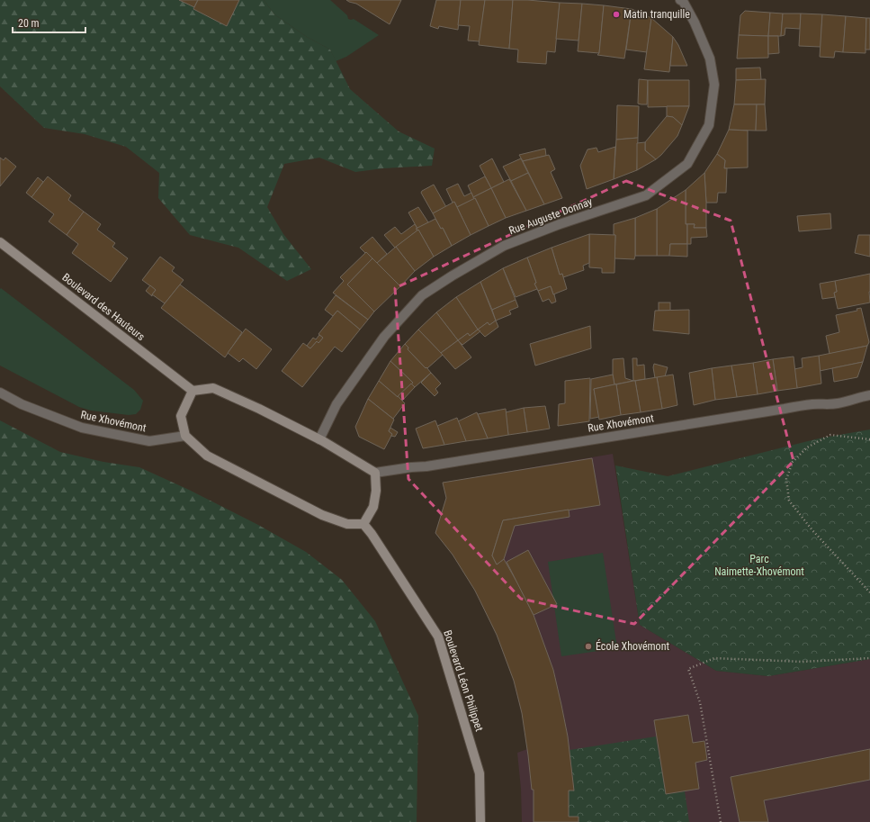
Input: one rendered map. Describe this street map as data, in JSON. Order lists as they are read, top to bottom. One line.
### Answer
{"streets":{"street":["Rue Auguste Donnay","Boulevard des Hauteurs","Rue Xhovémont","Boulevard Léon Philippet"]},"parks":["Parc Naimette-Xhovémont"],"places":["Matin tranquille","École Xhovémont"],"scale_bar":"20 m"}
